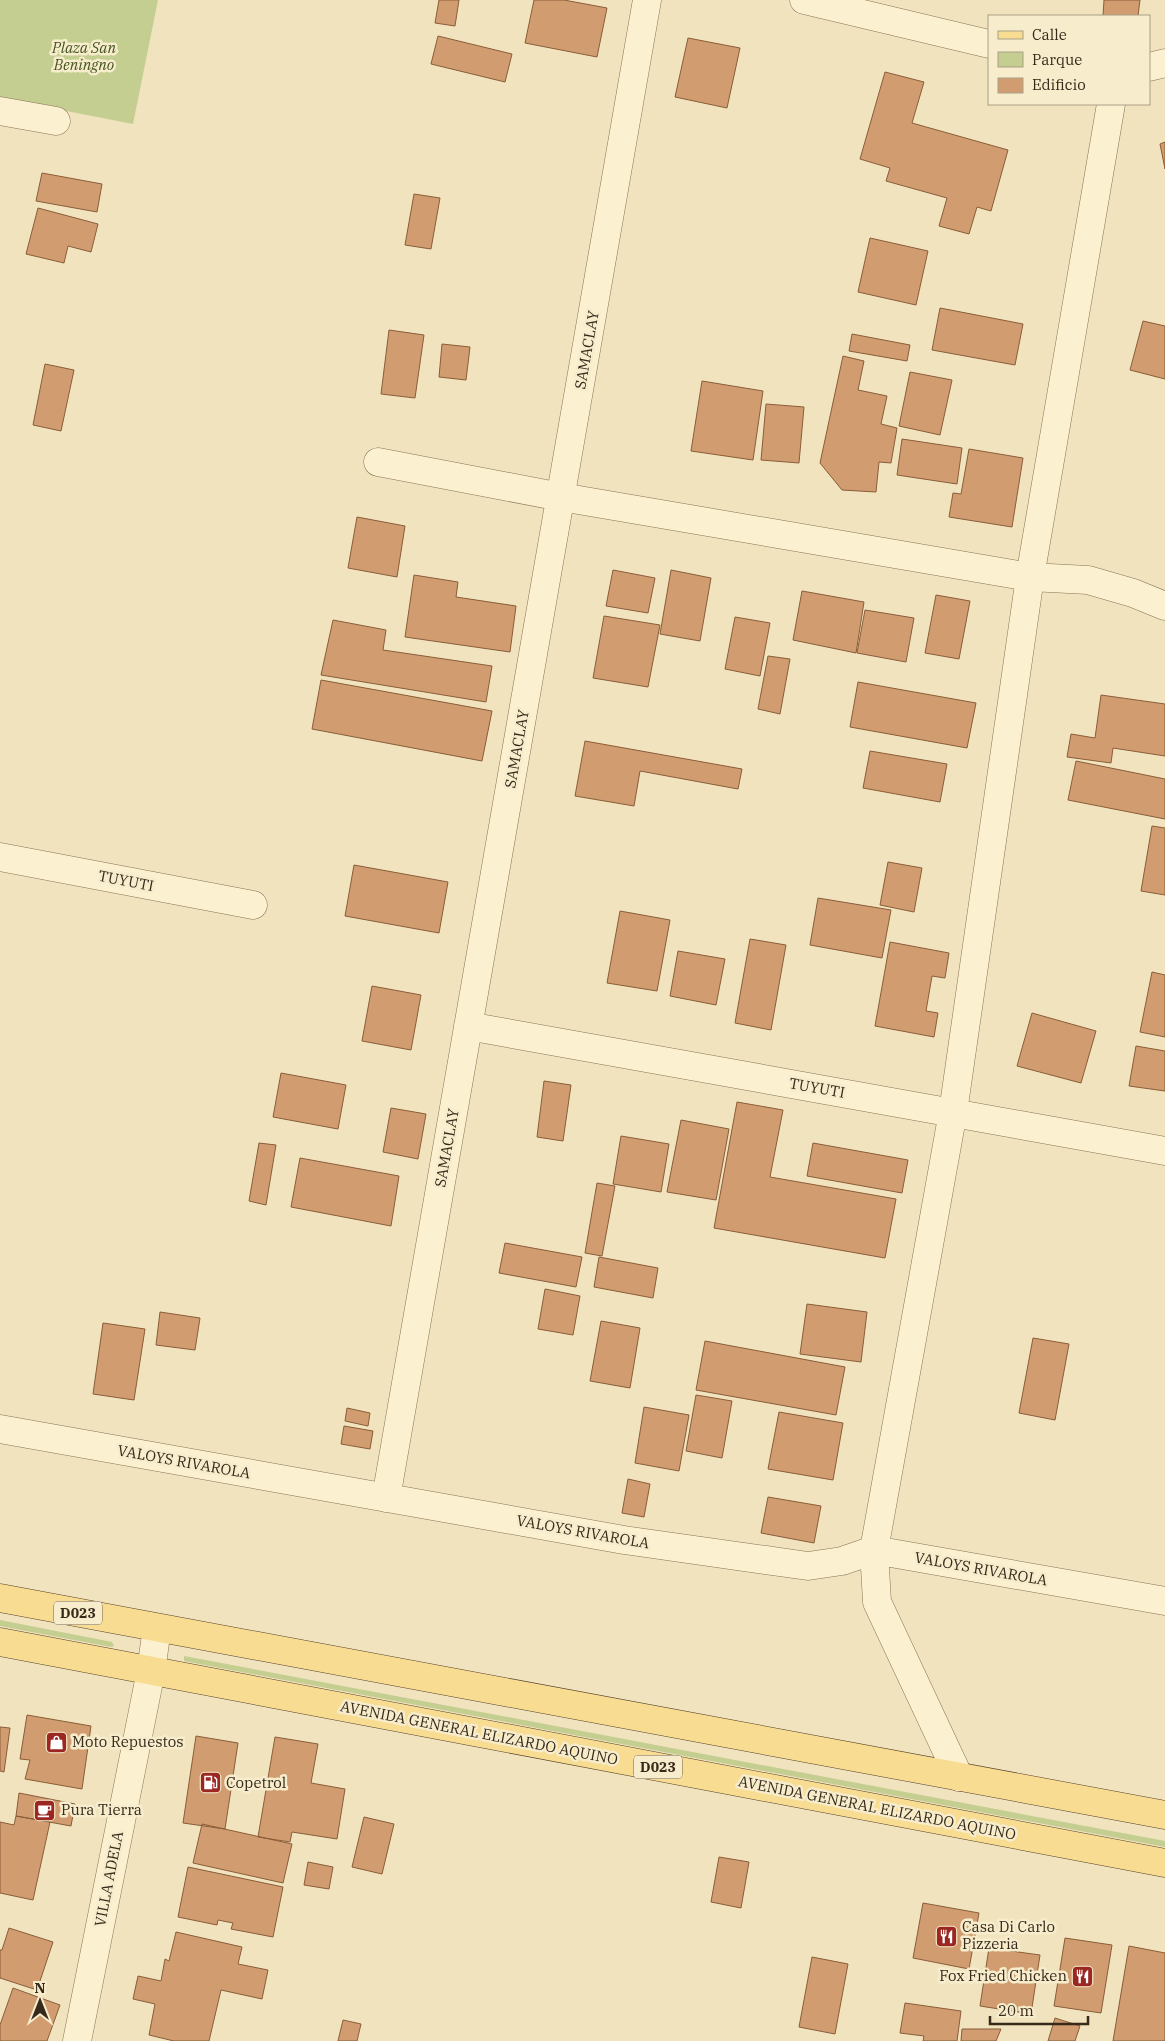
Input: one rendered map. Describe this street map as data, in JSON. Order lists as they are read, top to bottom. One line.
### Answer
{"streets":{"main road":["D023","AVENIDA GENERAL ELIZARDO AQUINO"],"street":["SAMACLAY","TUYUTI","VALOYS RIVAROLA","VILLA ADELA"]},"crossings":[["SAMACLAY","TUYUTI"],["SAMACLAY","VALOYS RIVAROLA"],["D023","VILLA ADELA"],["AVENIDA GENERAL ELIZARDO AQUINO","VILLA ADELA"]],"parks":["Plaza San Beningno"],"places":{"shop":["Moto Repuestos"],"fuel station":["Copetrol"],"cafe":["Pura Tierra"],"restaurant":["Casa Di Carlo Pizzeria","Fox Fried Chicken"]},"legend":["Calle","Parque","Edificio"],"scale_bar":"20 m","north":"top"}
